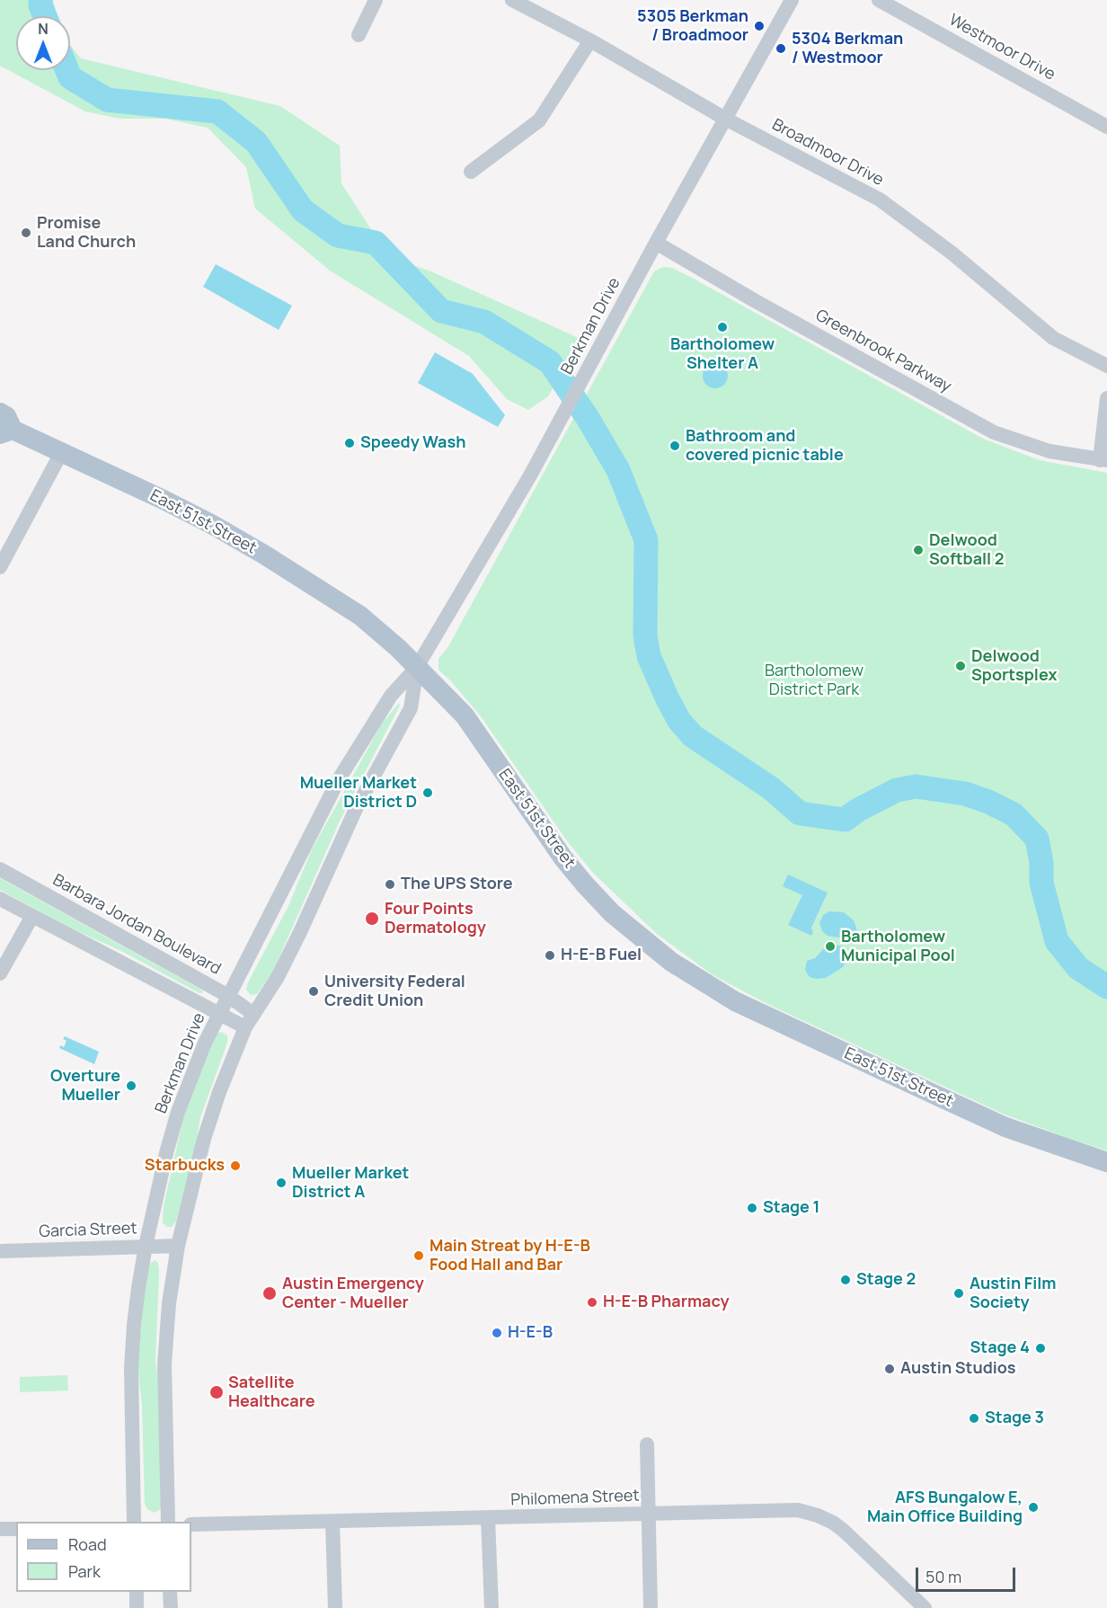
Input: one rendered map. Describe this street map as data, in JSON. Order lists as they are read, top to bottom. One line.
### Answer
{"streets":{"main road":["East 51st Street"],"street":["Westmoor Drive","Broadmoor Drive","Berkman Drive","Greenbrook Parkway","Barbara Jordan Boulevard","Garcia Street","Philomena Street"]},"crossings":[["Broadmoor Drive","Berkman Drive"],["Berkman Drive","Greenbrook Parkway"],["Berkman Drive","East 51st Street"],["Berkman Drive","Barbara Jordan Boulevard"],["Berkman Drive","Garcia Street"]],"parks":["Bartholomew District Park"],"places":["5305 Berkman / Broadmoor","5304 Berkman / Westmoor","Promise Land Church","Bartholomew Shelter A","Speedy Wash","Bathroom and covered picnic table","Delwood Softball 2","Delwood Sportsplex","Mueller Market District D","The UPS Store","Four Points Dermatology","Bartholomew Municipal Pool","H-E-B Fuel","University Federal Credit Union","Overture Mueller","Starbucks","Mueller Market District A","Stage 1","Main Streat by H-E-B Food Hall and Bar","Stage 2","Austin Emergency Center - Mueller","Austin Film Society","H-E-B Pharmacy","H-E-B","Stage 4","Austin Studios","Satellite Healthcare","Stage 3","AFS Bungalow E, Main Office Building"],"legend":["Road","Park"],"scale_bar":"50 m","north":"top"}
